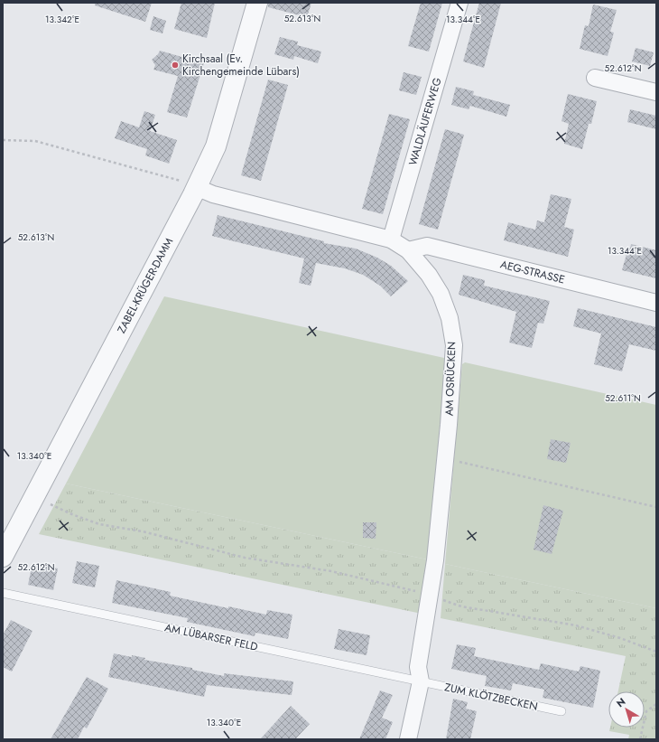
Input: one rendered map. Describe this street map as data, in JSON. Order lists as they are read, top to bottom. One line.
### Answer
{"streets":{"street":["WALDLÄUFERWEG","AEG-STRASSE","ZABEL-KRÜGER-DAMM","AM OSRÜCKEN"],"lane":["AM LÜBARSER FELD","ZUM KLÖTZBECKEN"]},"crossings":[["WALDLÄUFERWEG","AM OSRÜCKEN"],["AEG-STRASSE","AM OSRÜCKEN"],["ZABEL-KRÜGER-DAMM","AM OSRÜCKEN"],["AM OSRÜCKEN","AM LÜBARSER FELD"],["AM OSRÜCKEN","ZUM KLÖTZBECKEN"],["AM LÜBARSER FELD","ZUM KLÖTZBECKEN"]],"places":["Kirchsaal (Ev. Kirchengemeinde Lübars)"],"north":"top left","coordinates":["52.613°N","13.342°E","13.344°E","52.612°N","52.611°N","13.340°E"]}
